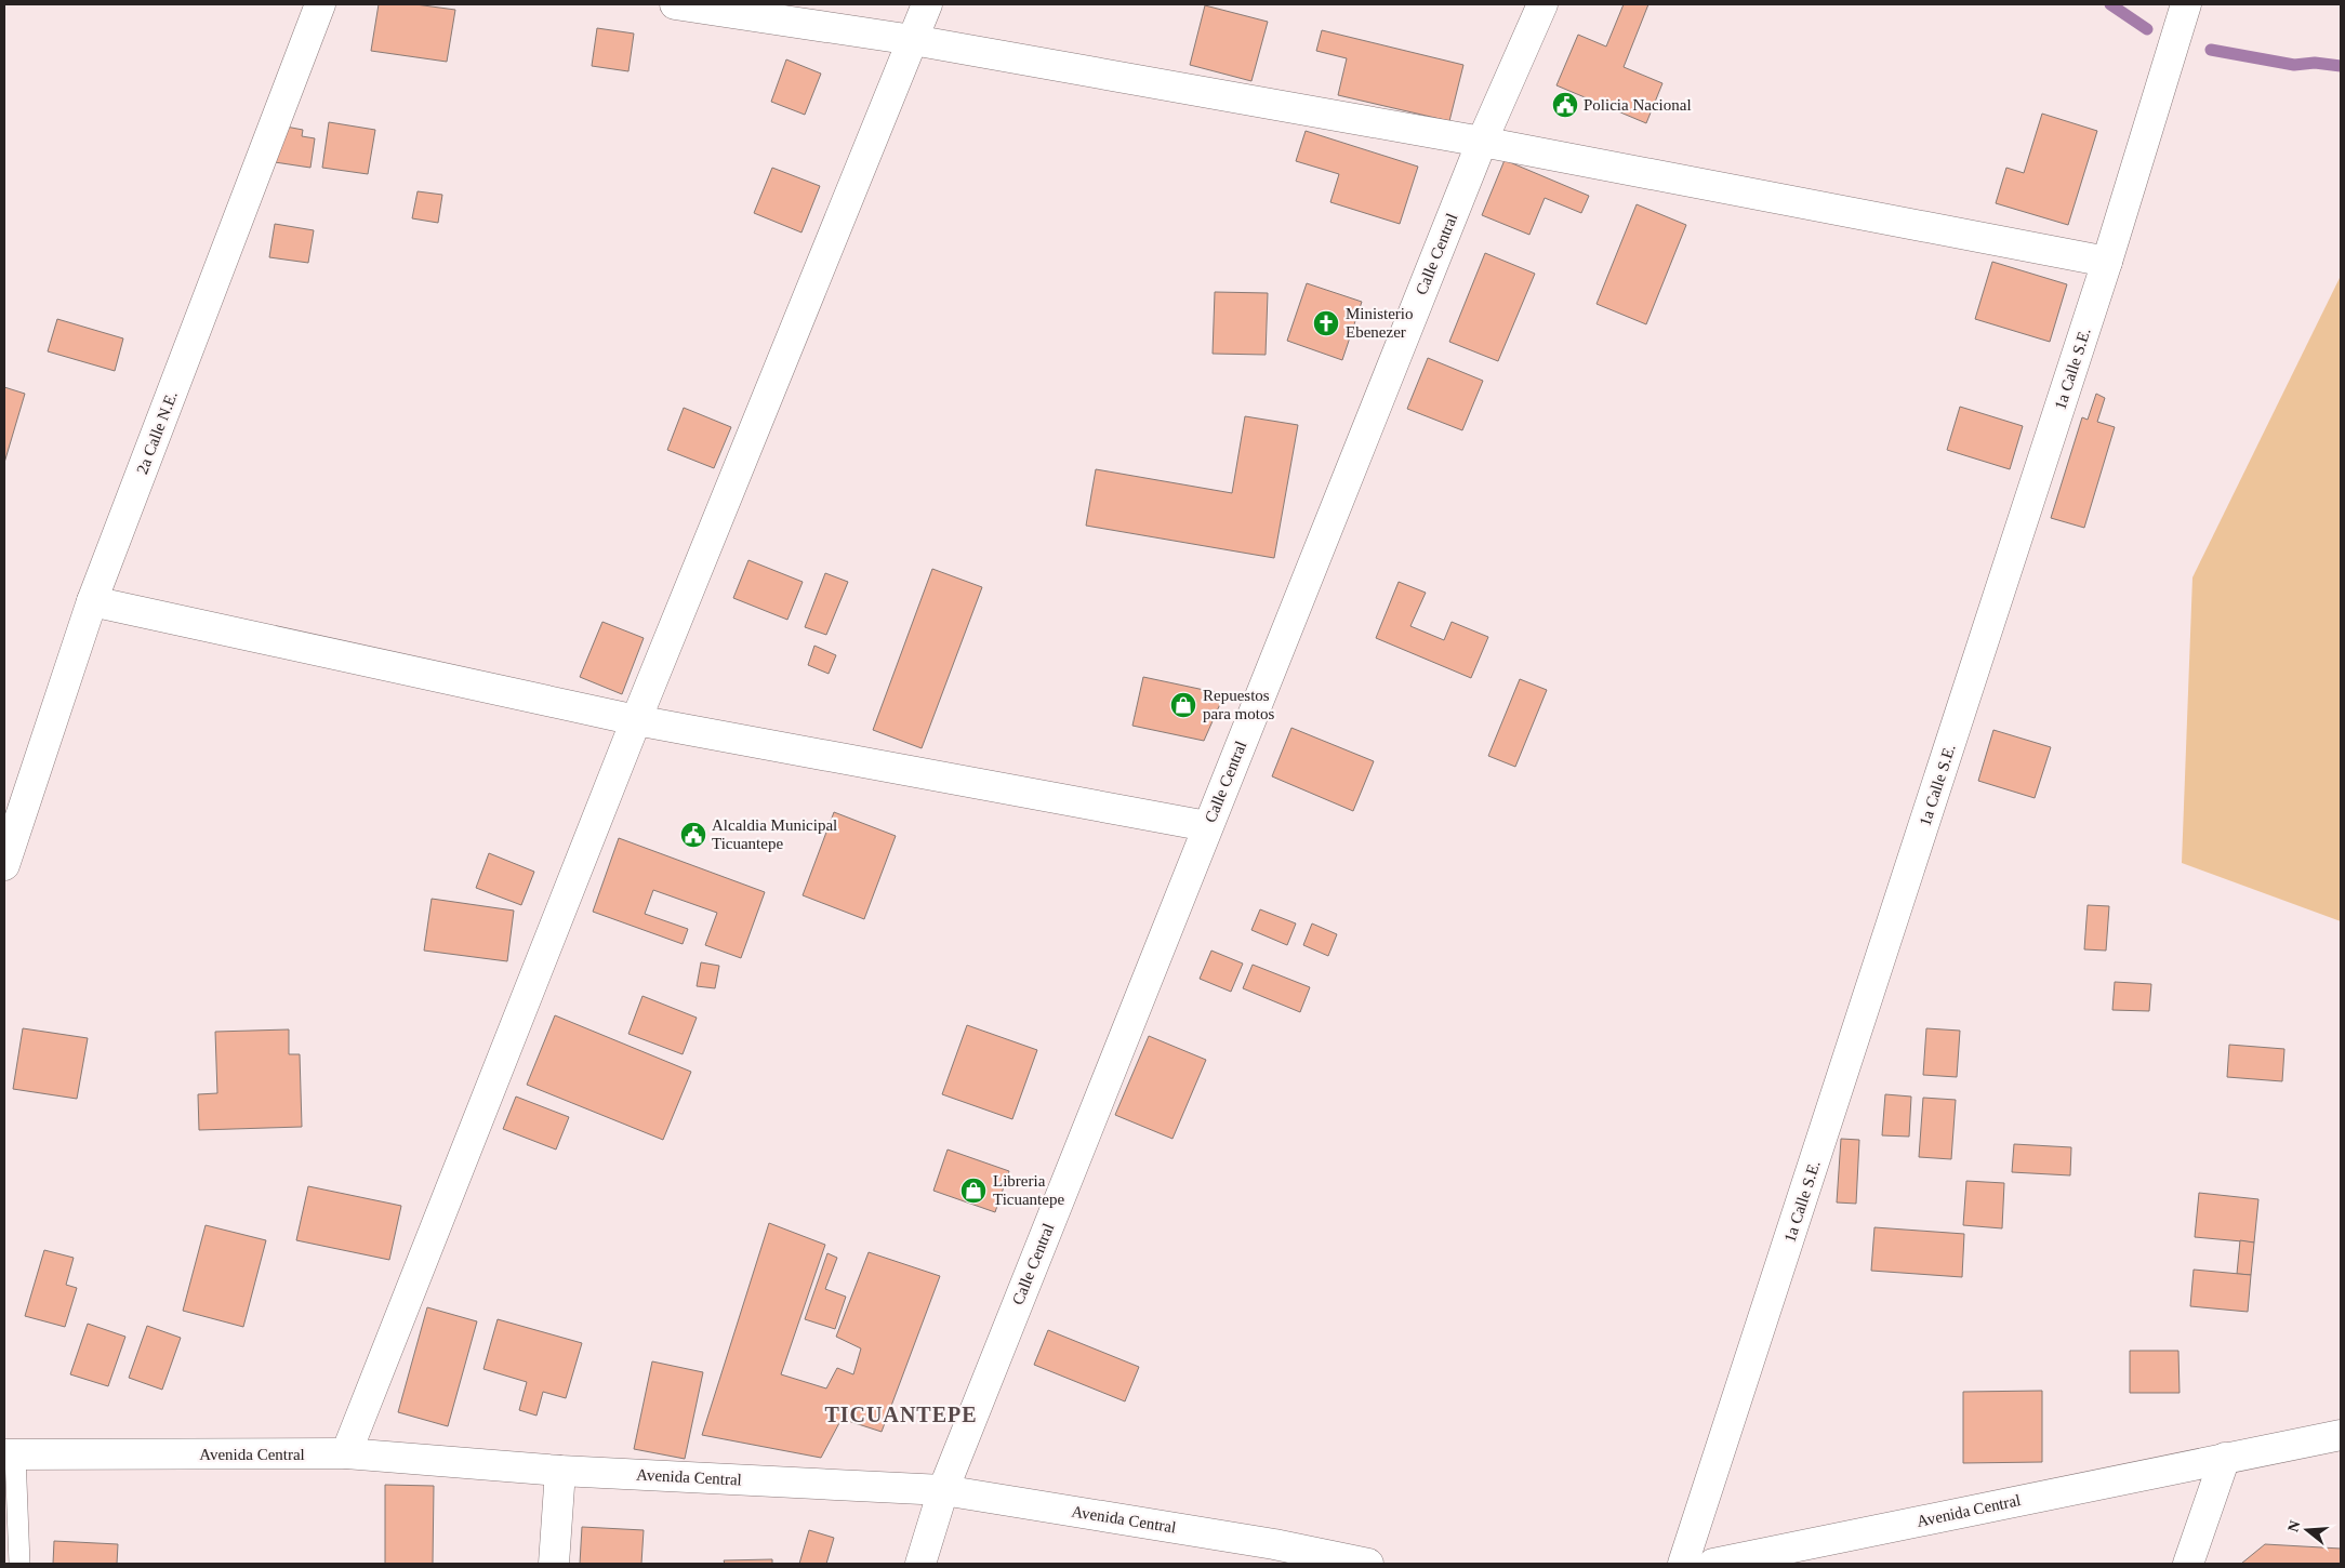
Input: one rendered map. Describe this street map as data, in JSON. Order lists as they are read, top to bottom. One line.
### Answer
{"streets":{"street":["Calle Central","1a Calle S.E.","2a Calle N.E.","Avenida Central"]},"crossings":[["Calle Central","Avenida Central"]],"districts":["TICUANTEPE"],"places":{"public building":["Policia Nacional","Alcaldia Municipal Ticuantepe"],"church":["Ministerio Ebenezer"],"shop":["Repuestos para motos","Libreria Ticuantepe"]},"north":"left"}
